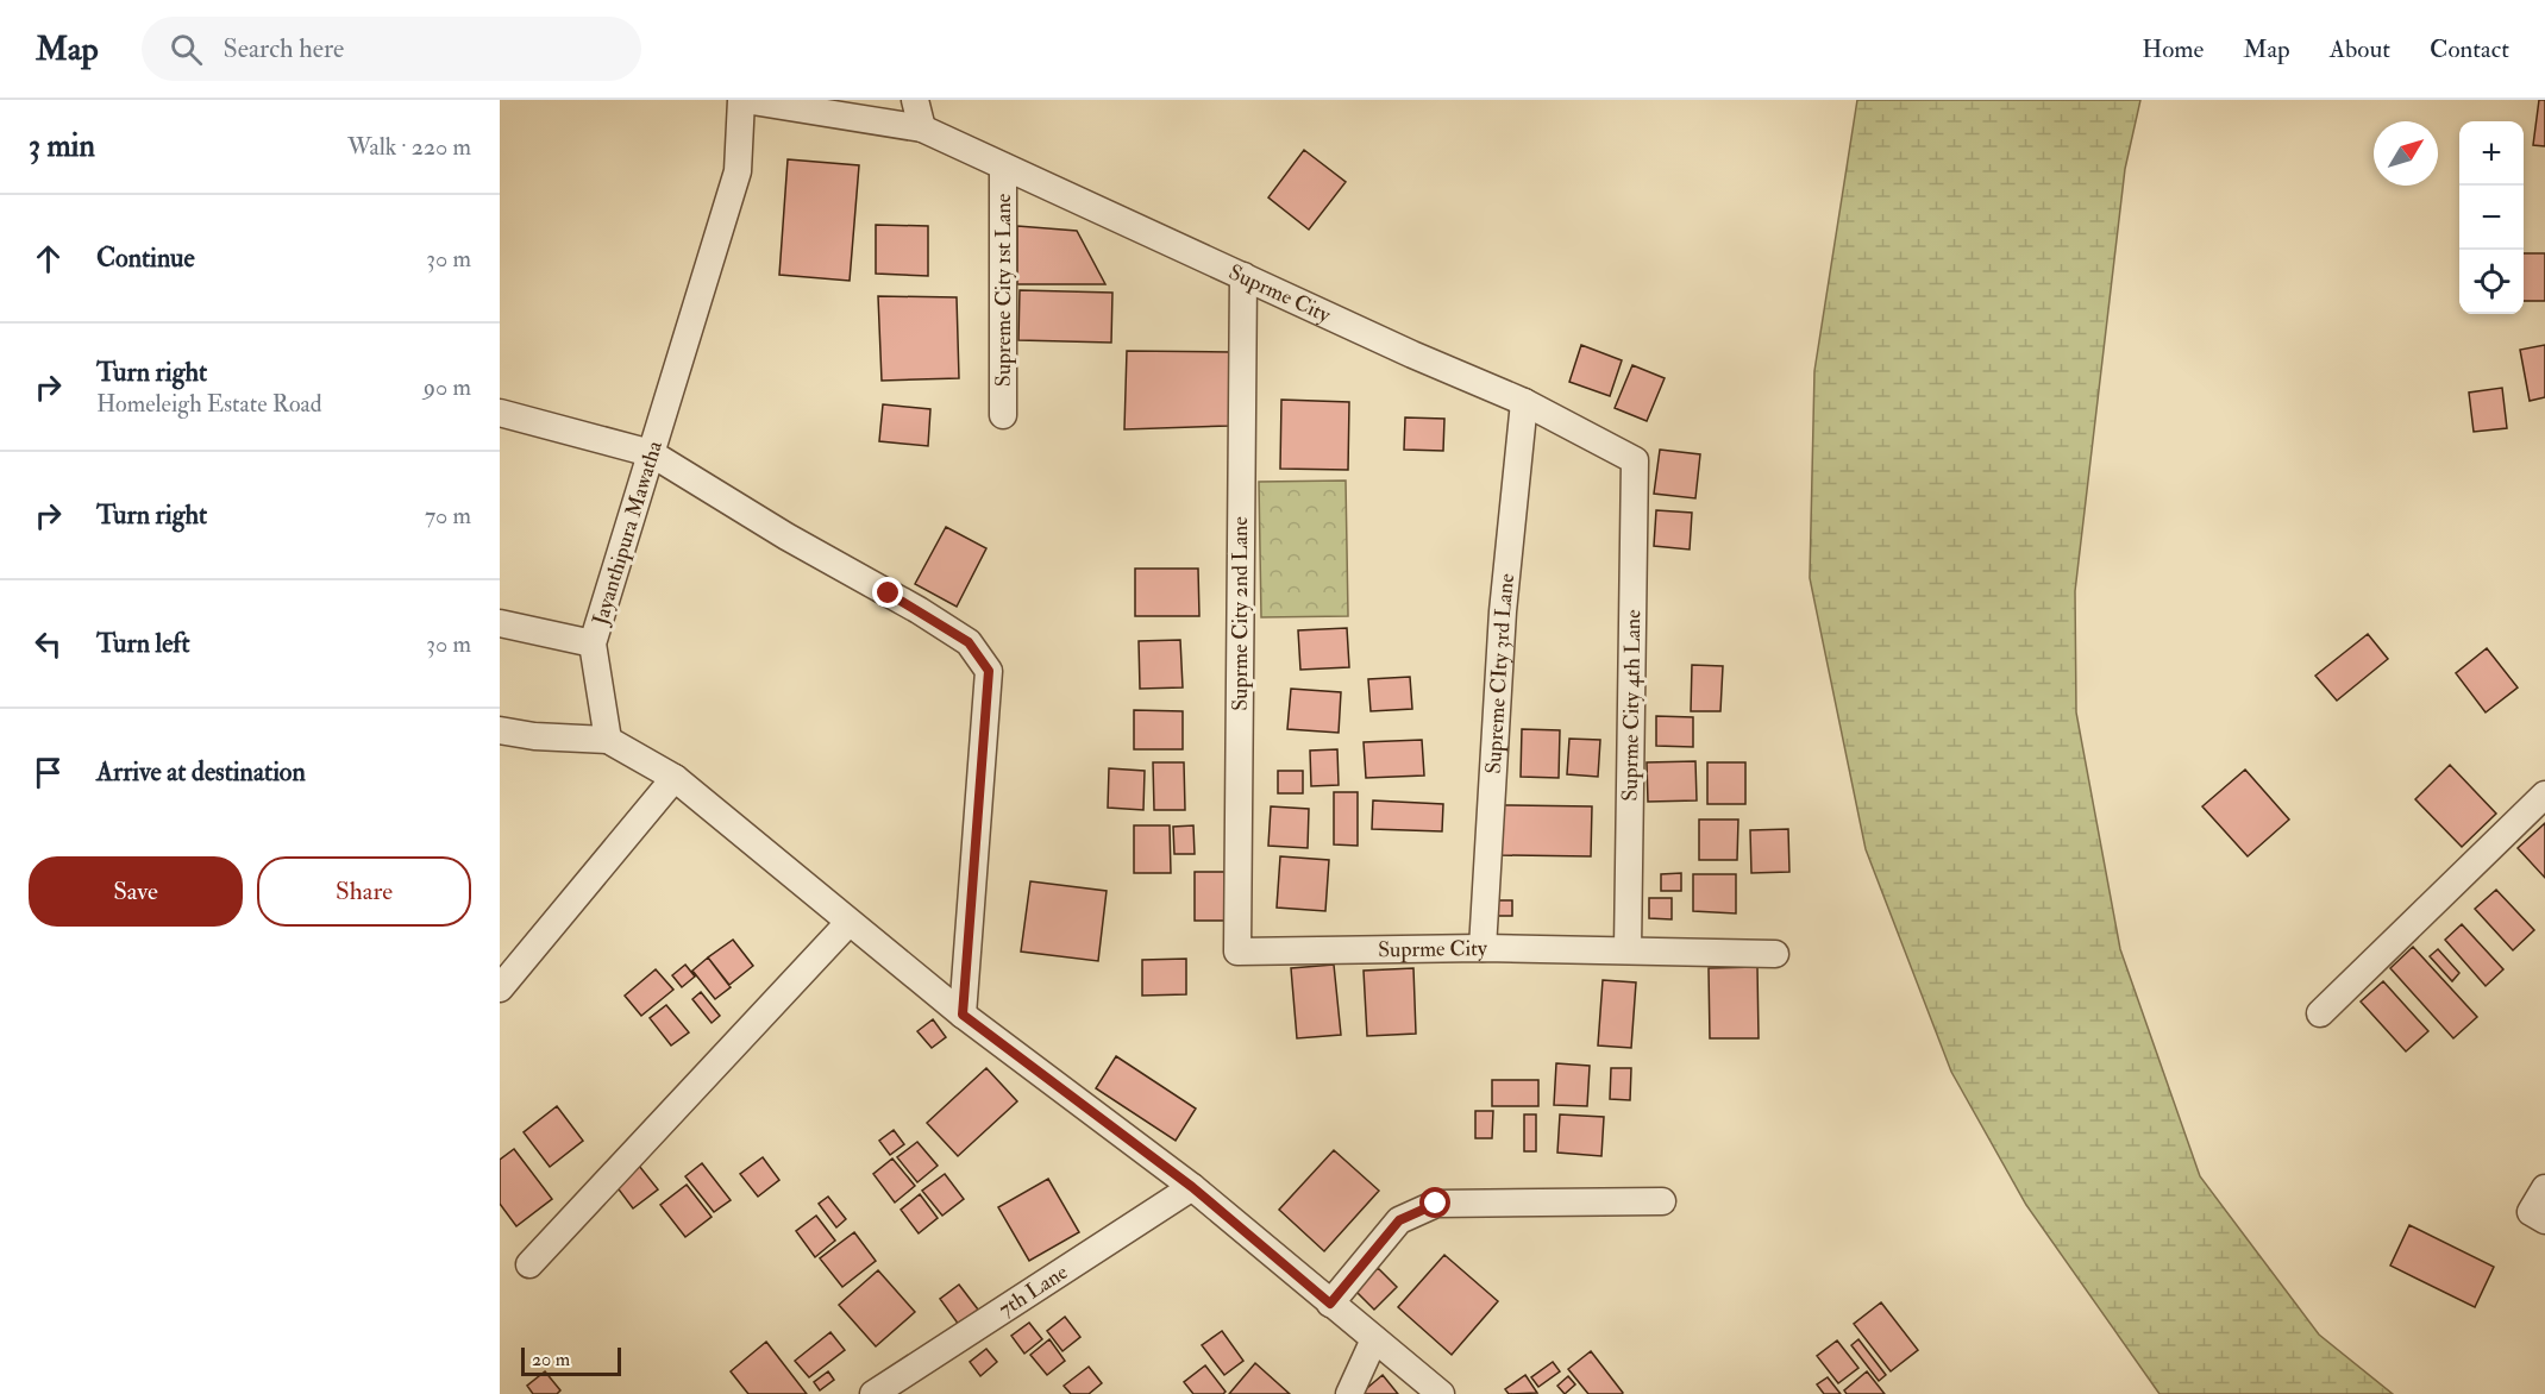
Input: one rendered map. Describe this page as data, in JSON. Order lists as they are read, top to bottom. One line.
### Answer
{"streets":{"street":["Supreme City 1st Lane","Suprme City","Jayanthipura Mawatha","Suprme City 2nd Lane","Supreme CIty 3rd Lane","Suprme City 4th Lane","7th Lane"]},"crossings":[["Supreme City 1st Lane","Suprme City"],["Suprme City","Jayanthipura Mawatha"],["Suprme City","Suprme City 2nd Lane"],["Suprme City","Supreme CIty 3rd Lane"],["Suprme City","Suprme City 4th Lane"]],"scale_bar":"20 m","north":"top right","page":{"header":"Map","search":"Search here","nav":["Home","Map","About","Contact"],"heading":["3 min","Walk · 220 m"],"map_buttons":["+","−"],"list":[["Continue","30 m"],["Turn right","Homeleigh Estate Road","90 m"],["Turn right","70 m"],["Turn left","30 m"],"Arrive at destination"],"buttons":["Save","Share"],"scale":"20 m"}}
